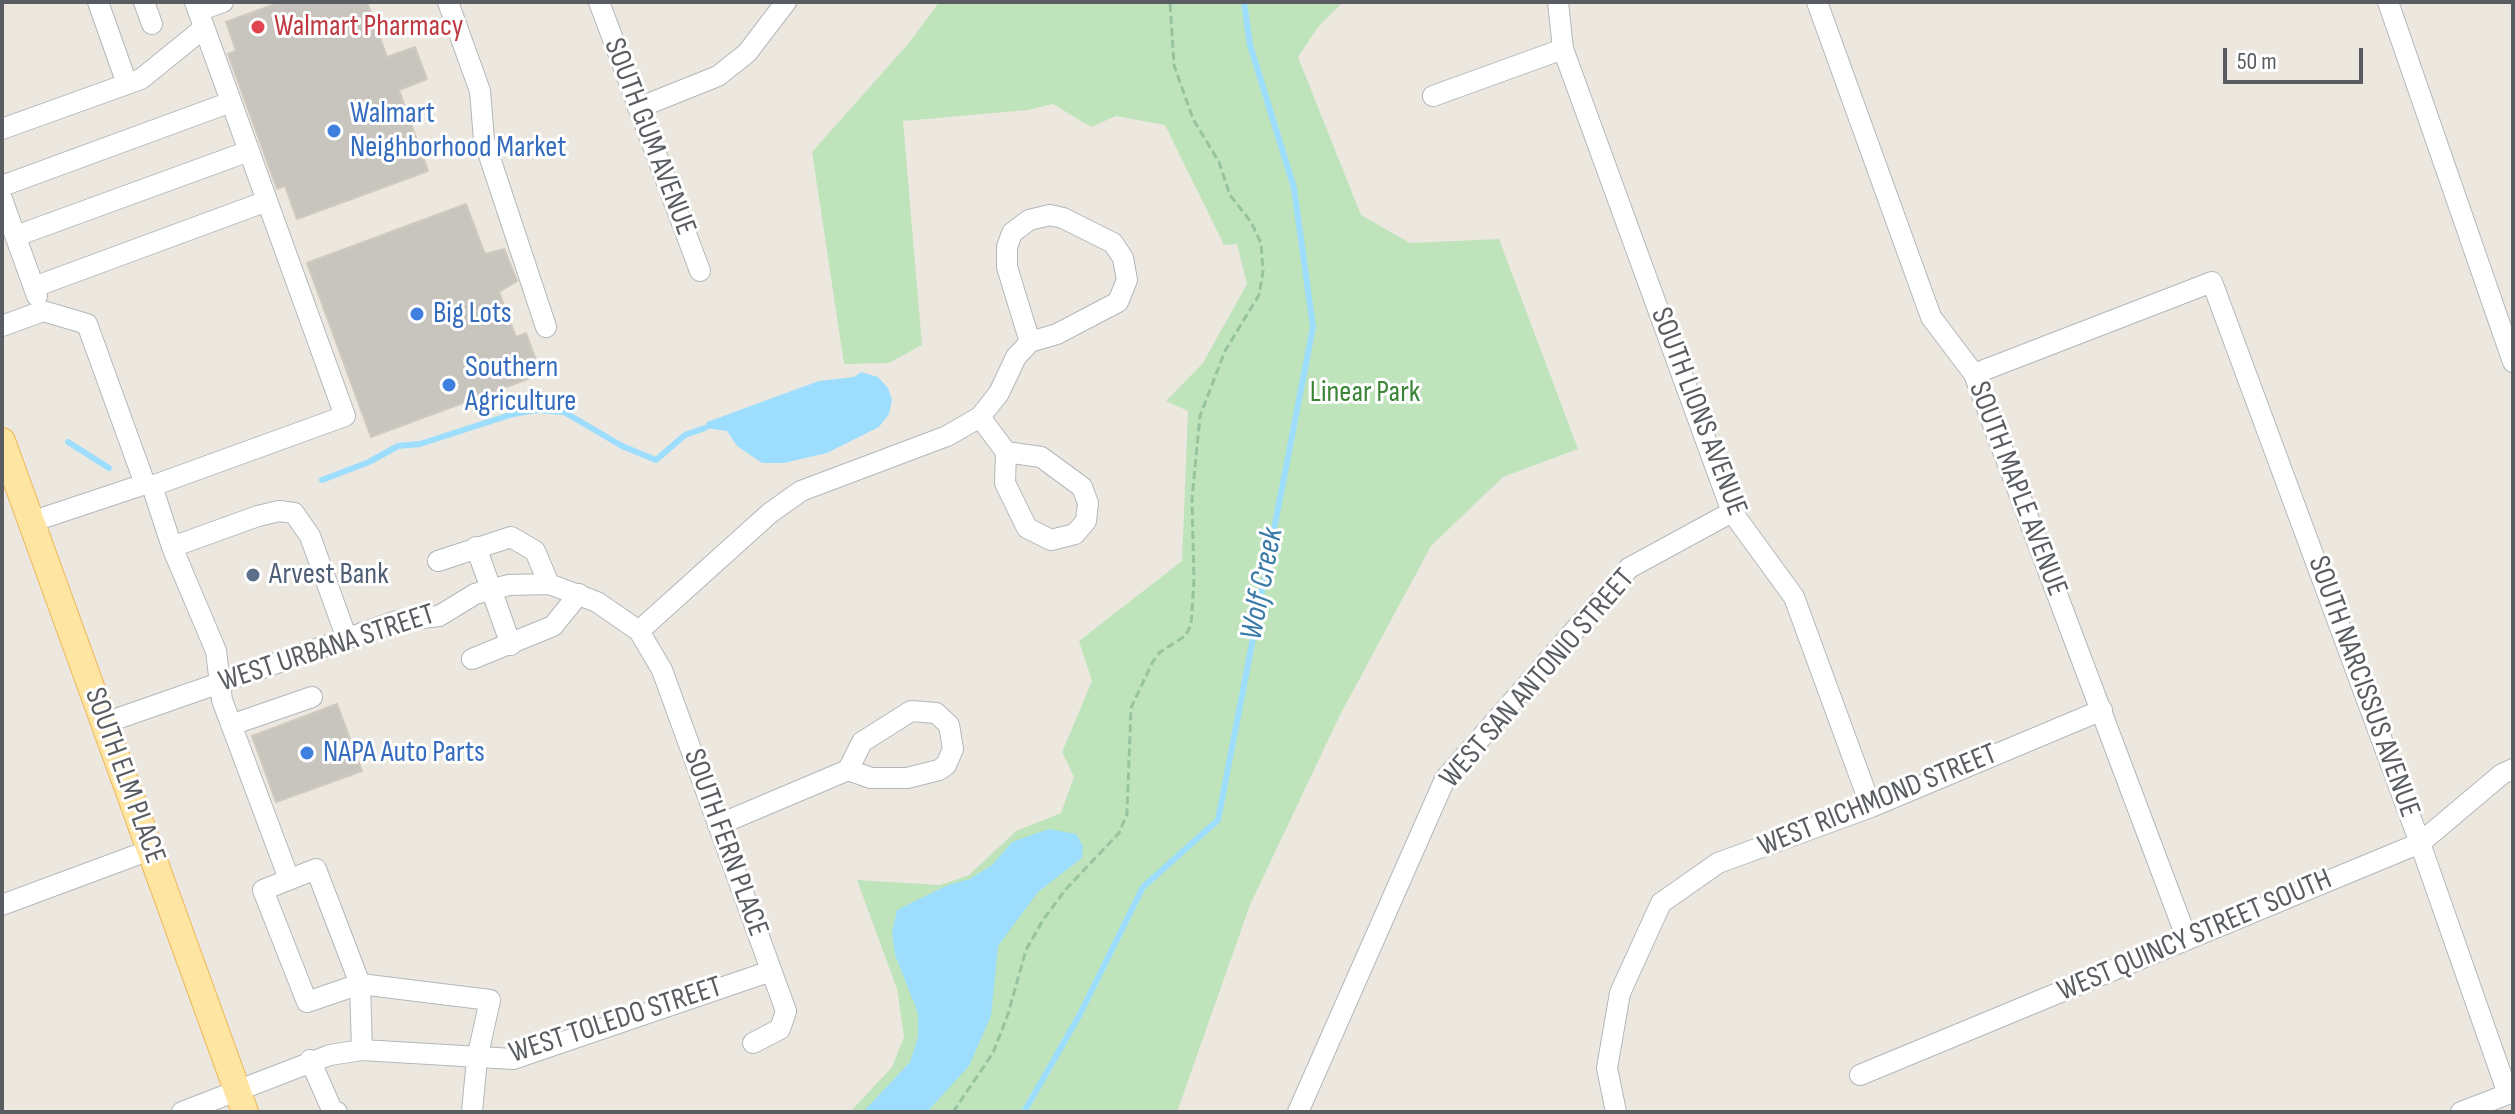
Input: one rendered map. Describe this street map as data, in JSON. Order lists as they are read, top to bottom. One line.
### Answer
{"streets":{"main road":["SOUTH ELM PLACE"],"street":["SOUTH GUM AVENUE","SOUTH LIONS AVENUE","SOUTH MAPLE AVENUE","WEST URBANA STREET","WEST SAN ANTONIO STREET","SOUTH NARCISSUS AVENUE","WEST RICHMOND STREET","SOUTH FERN PLACE","WEST QUINCY STREET SOUTH","WEST TOLEDO STREET"]},"crossings":[["SOUTH LIONS AVENUE","WEST SAN ANTONIO STREET"],["SOUTH LIONS AVENUE","WEST RICHMOND STREET"],["SOUTH MAPLE AVENUE","SOUTH NARCISSUS AVENUE"],["SOUTH MAPLE AVENUE","WEST RICHMOND STREET"],["SOUTH MAPLE AVENUE","WEST QUINCY STREET SOUTH"],["WEST URBANA STREET","SOUTH ELM PLACE"],["WEST URBANA STREET","SOUTH FERN PLACE"],["SOUTH NARCISSUS AVENUE","WEST QUINCY STREET SOUTH"],["SOUTH ELM PLACE","WEST TOLEDO STREET"],["SOUTH FERN PLACE","WEST TOLEDO STREET"]],"water":["Wolf Creek"],"parks":["Linear Park"],"places":["Walmart Pharmacy","Walmart Neighborhood Market","Big Lots","Southern Agriculture","Arvest Bank","NAPA Auto Parts"],"scale_bar":"50 m"}
